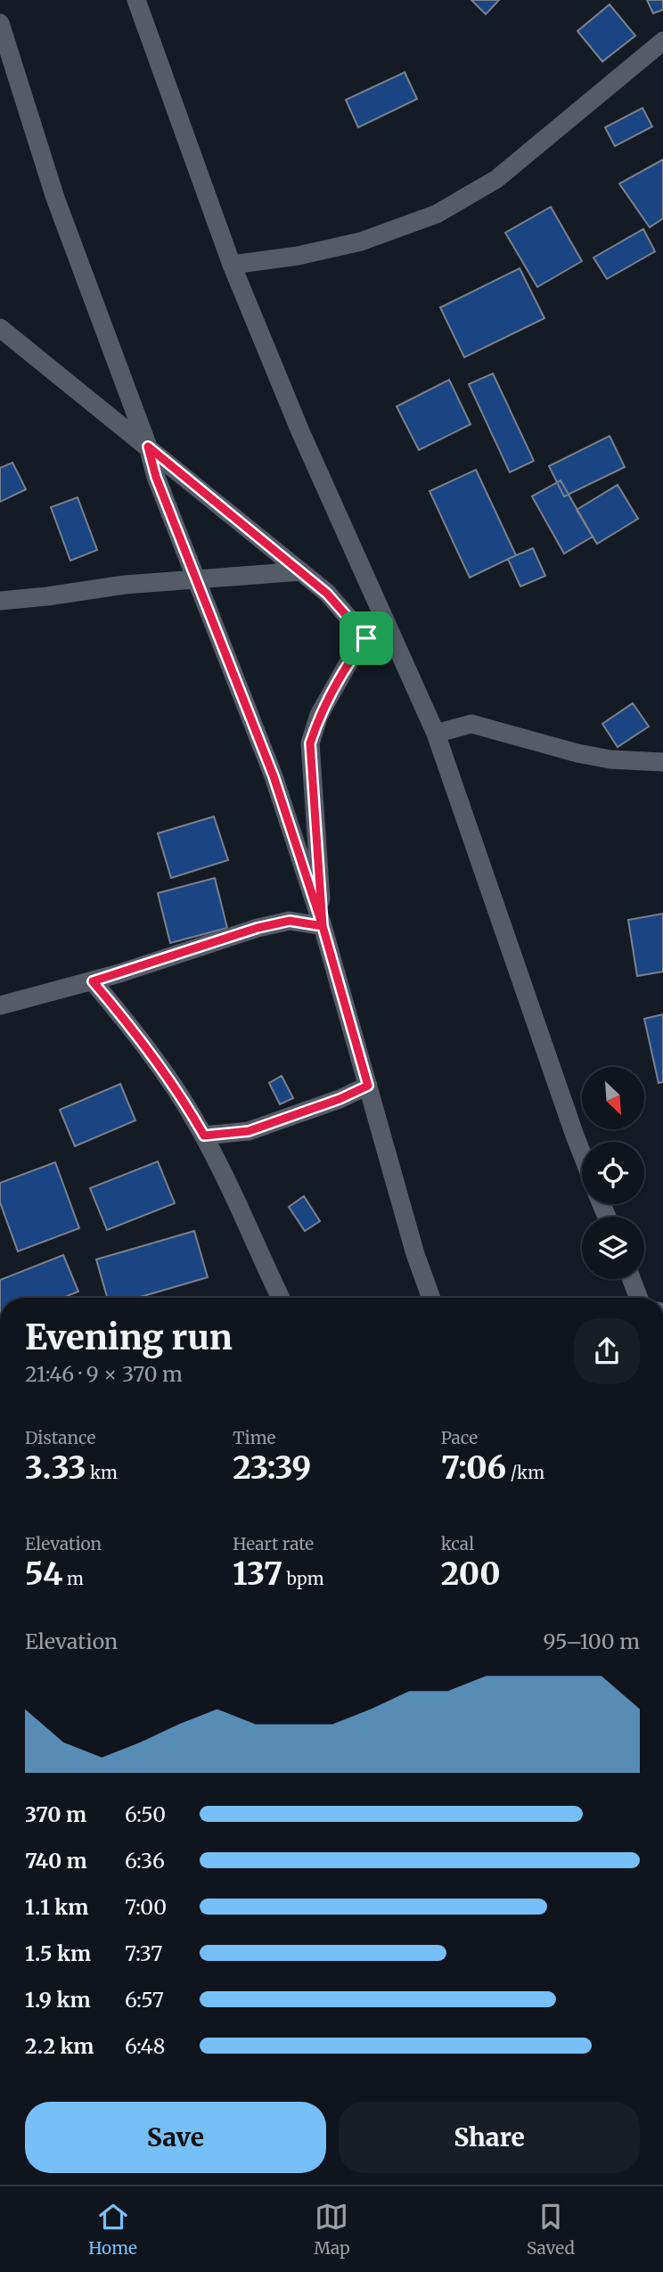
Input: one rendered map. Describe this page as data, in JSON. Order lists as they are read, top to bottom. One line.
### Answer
{"north":"bottom right","page":{"heading":["Evening run","21:46 · 9 × 370 m"],"stats":[["Distance","3.33 km"],["Time","23:39"],["Pace","7:06 /km"],["Elevation","54 m"],["Heart rate","137 bpm"],["kcal","200"]],"chart":["Elevation","95–100 m"],"list":[{"name":"370 m","note":"6:50"},{"name":"740 m","note":"6:36"},{"name":"1.1 km","note":"7:00"},{"name":"1.5 km","note":"7:37"},{"name":"1.9 km","note":"6:57"},{"name":"2.2 km","note":"6:48"}],"buttons":["Save","Share"],"tabs":["Home","Map","Saved"]}}
